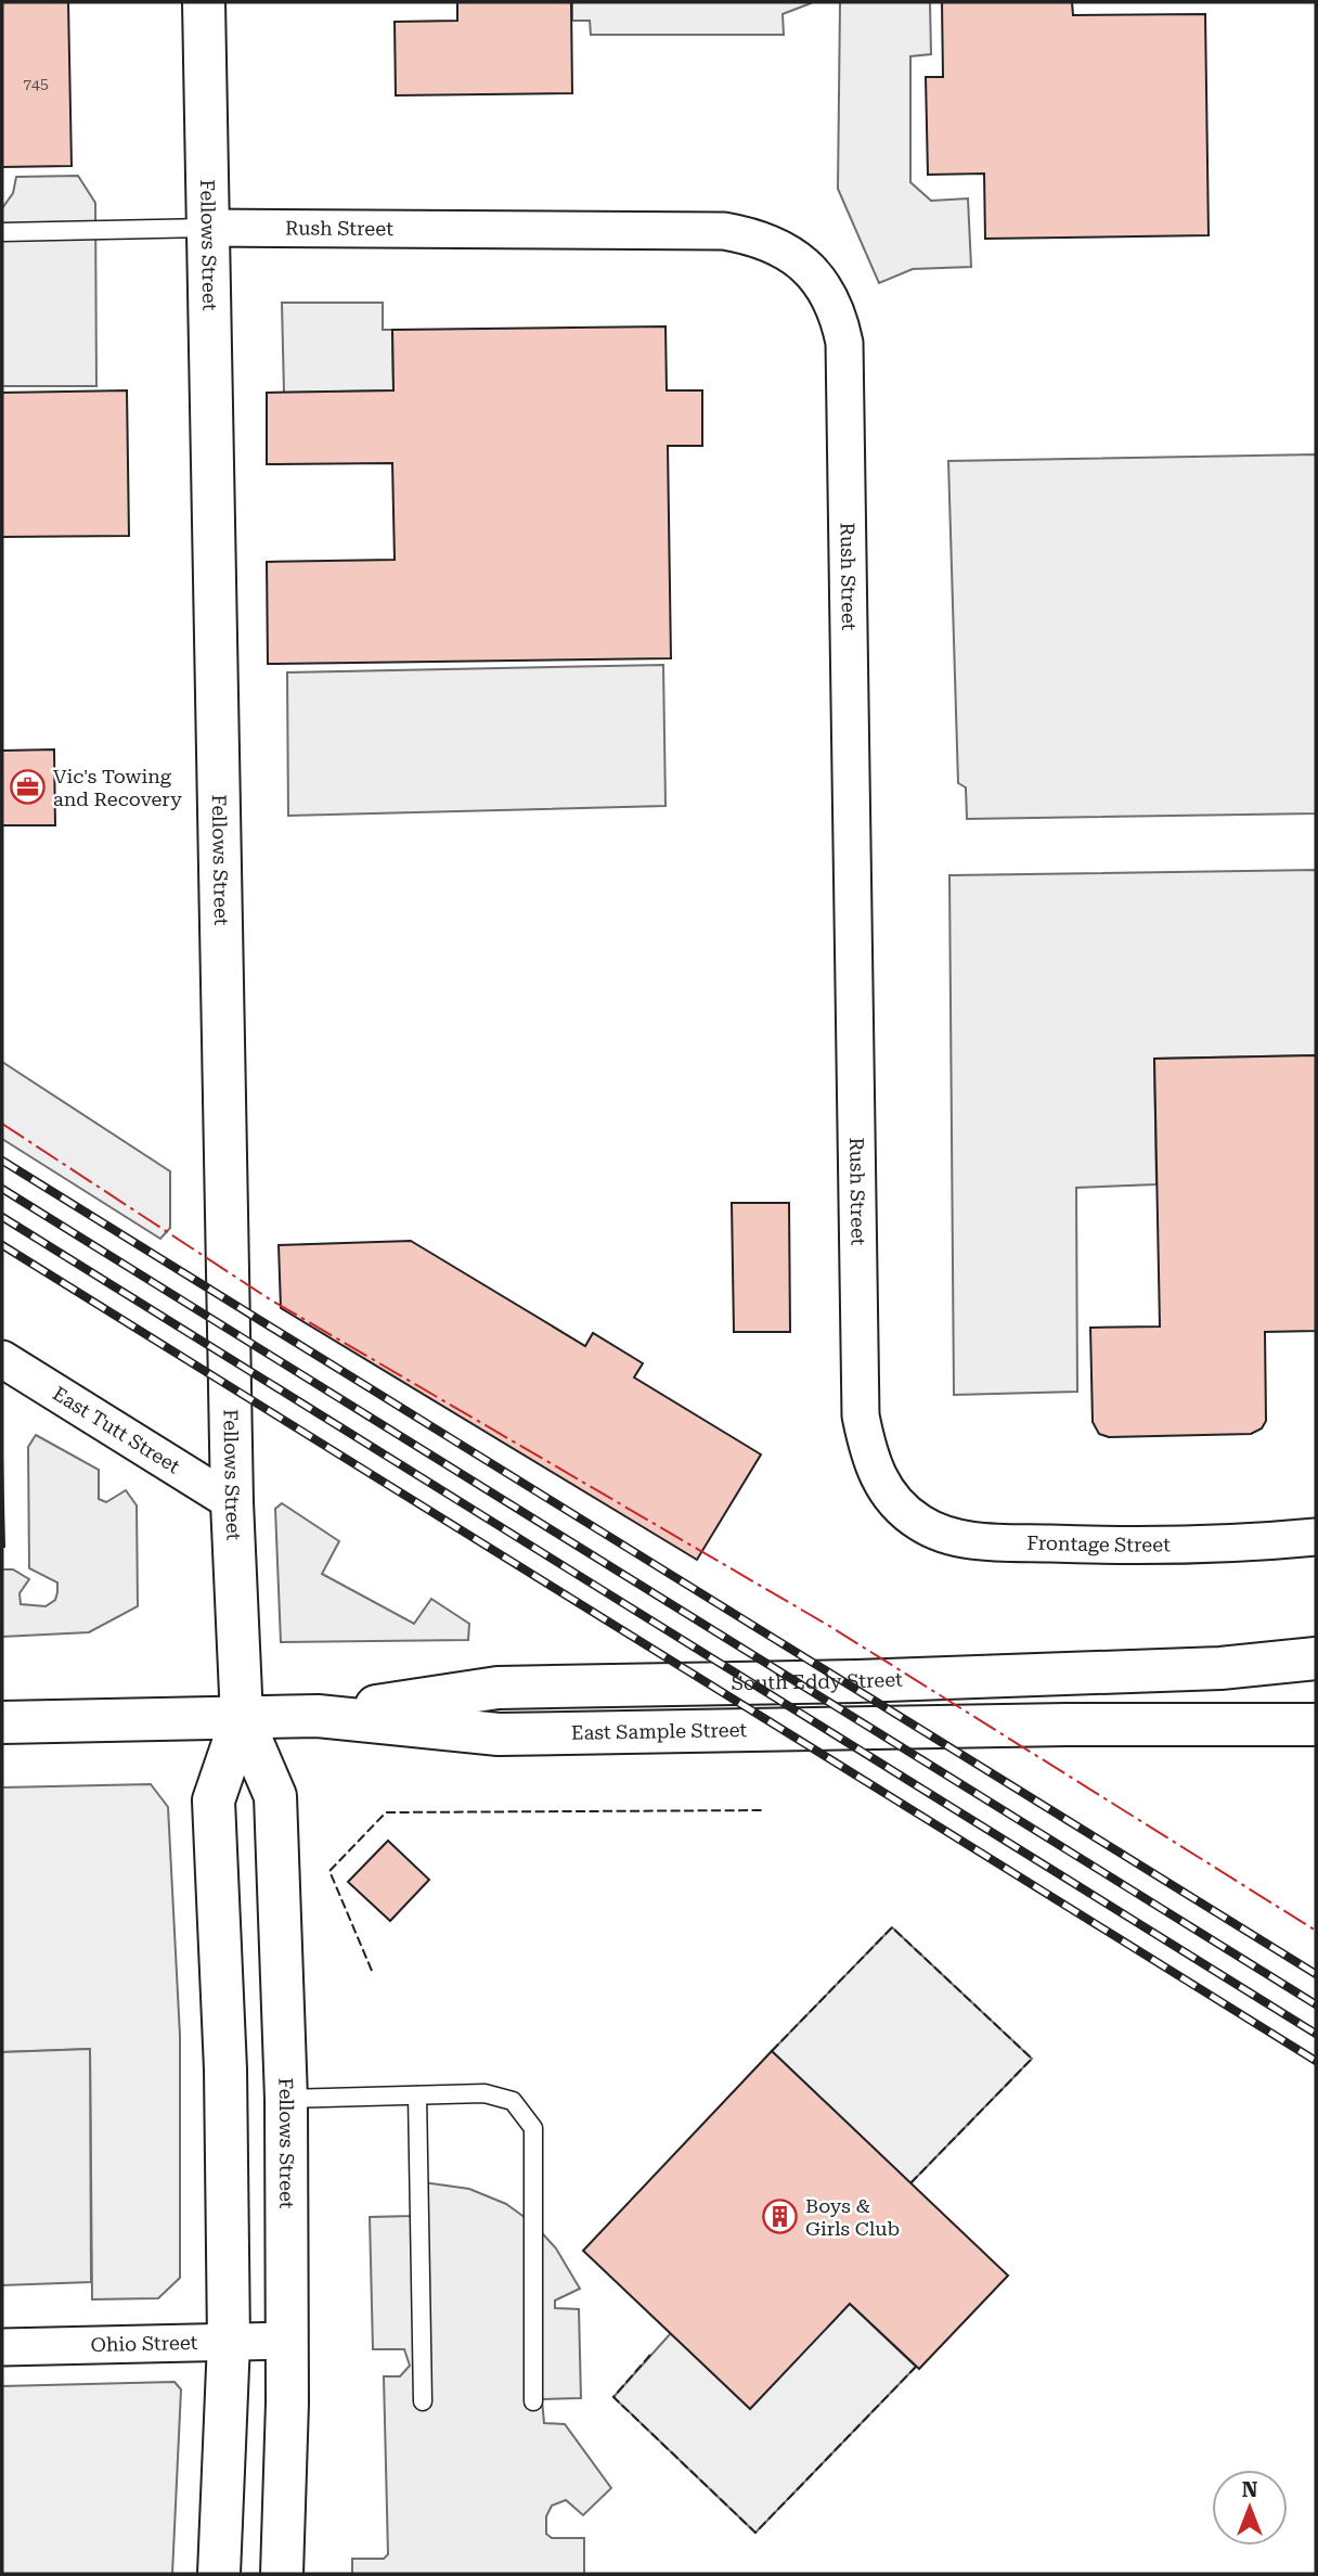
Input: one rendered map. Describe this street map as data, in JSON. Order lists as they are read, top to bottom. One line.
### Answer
{"streets":{"street":["Rush Street","Fellows Street","East Tutt Street","Frontage Street","South Eddy Street","East Sample Street","Ohio Street"]},"crossings":[["Rush Street","Fellows Street"],["Rush Street","Frontage Street"],["Fellows Street","East Tutt Street"],["Fellows Street","East Sample Street"],["Fellows Street","Ohio Street"],["South Eddy Street","East Sample Street"]],"places":{"office":["Vic's Towing and Recovery"],"building":["Boys & Girls Club"]},"house_numbers":["745"],"north":"top"}
